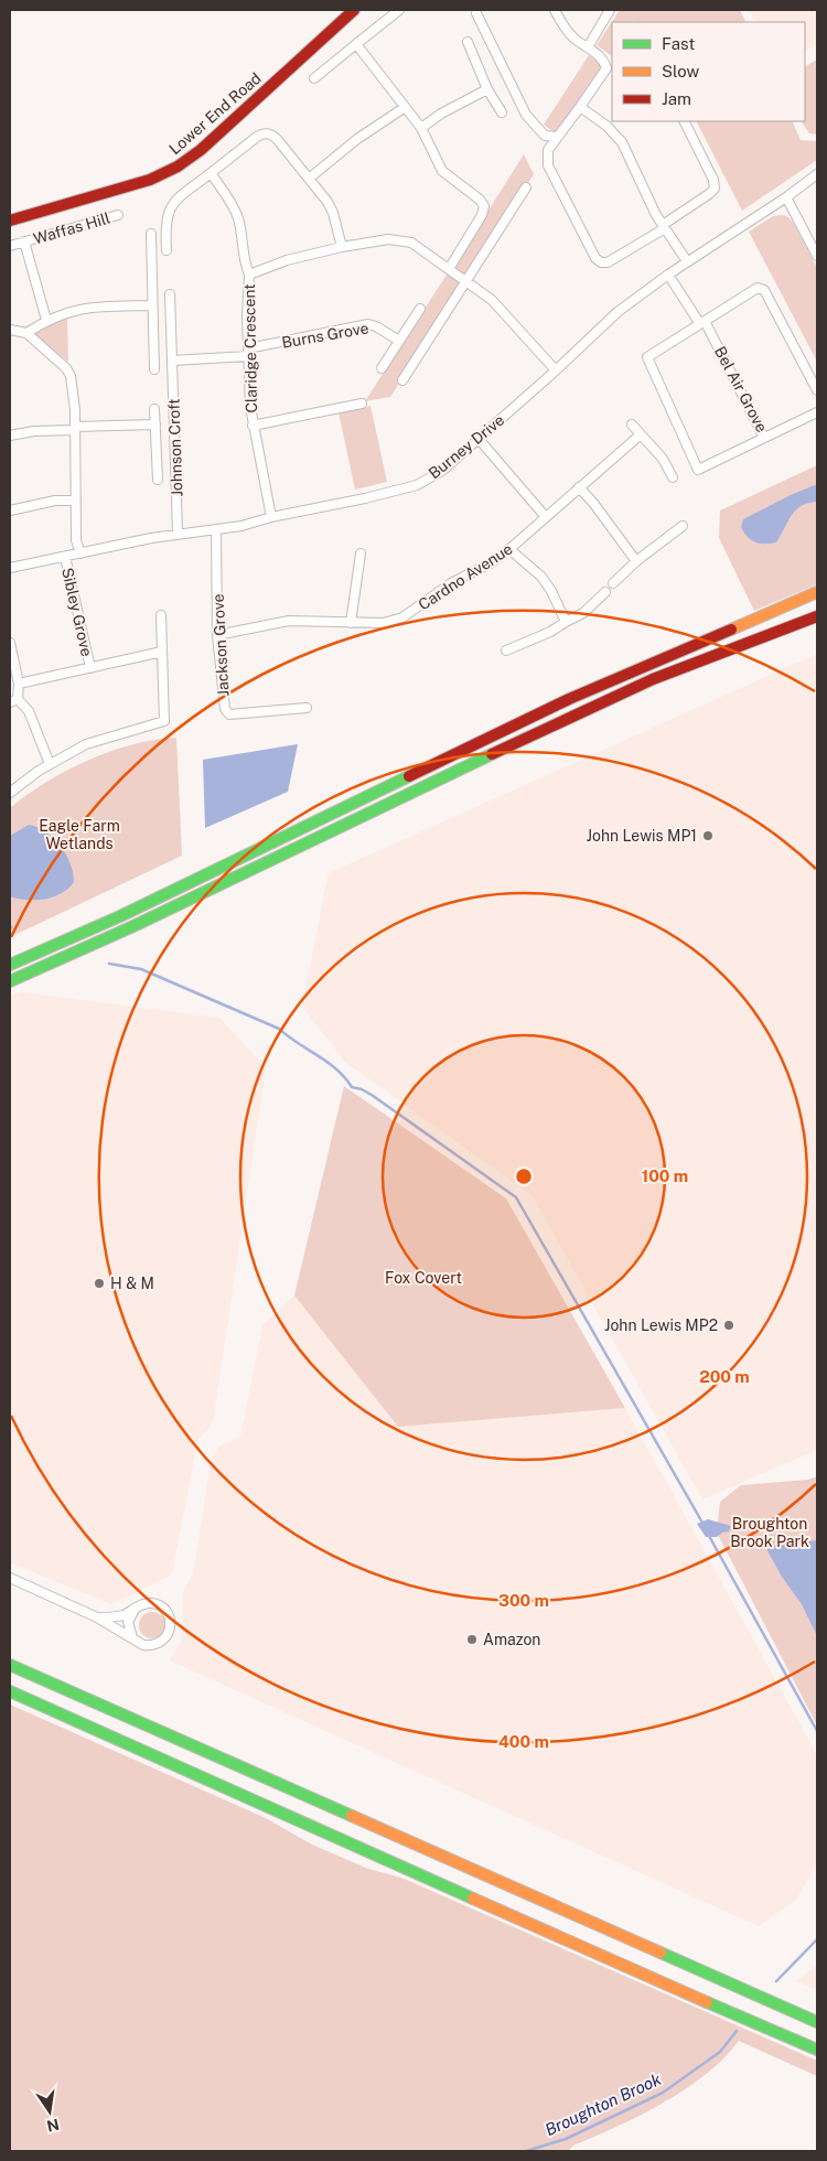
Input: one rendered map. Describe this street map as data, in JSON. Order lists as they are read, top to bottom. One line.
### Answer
{"streets":{"main road":["Lower End Road"],"street":["Waffas Hill","Burns Grove","Claridge Crescent","Bel Air Grove","Burney Drive","Johnson Croft","Cardno Avenue","Sibley Grove","Jackson Grove"]},"crossings":[["Burns Grove","Claridge Crescent"],["Claridge Crescent","Burney Drive"],["Bel Air Grove","Burney Drive"],["Burney Drive","Johnson Croft"],["Burney Drive","Sibley Grove"],["Burney Drive","Jackson Grove"],["Cardno Avenue","Jackson Grove"]],"water":["Broughton Brook"],"parks":["Eagle Farm Wetlands","Fox Covert","Broughton Brook Park"],"places":["John Lewis MP1","H & M","John Lewis MP2","Amazon"],"legend":["Fast","Slow","Jam"],"north":"bottom","rings":["100 m","200 m","300 m","400 m"]}
